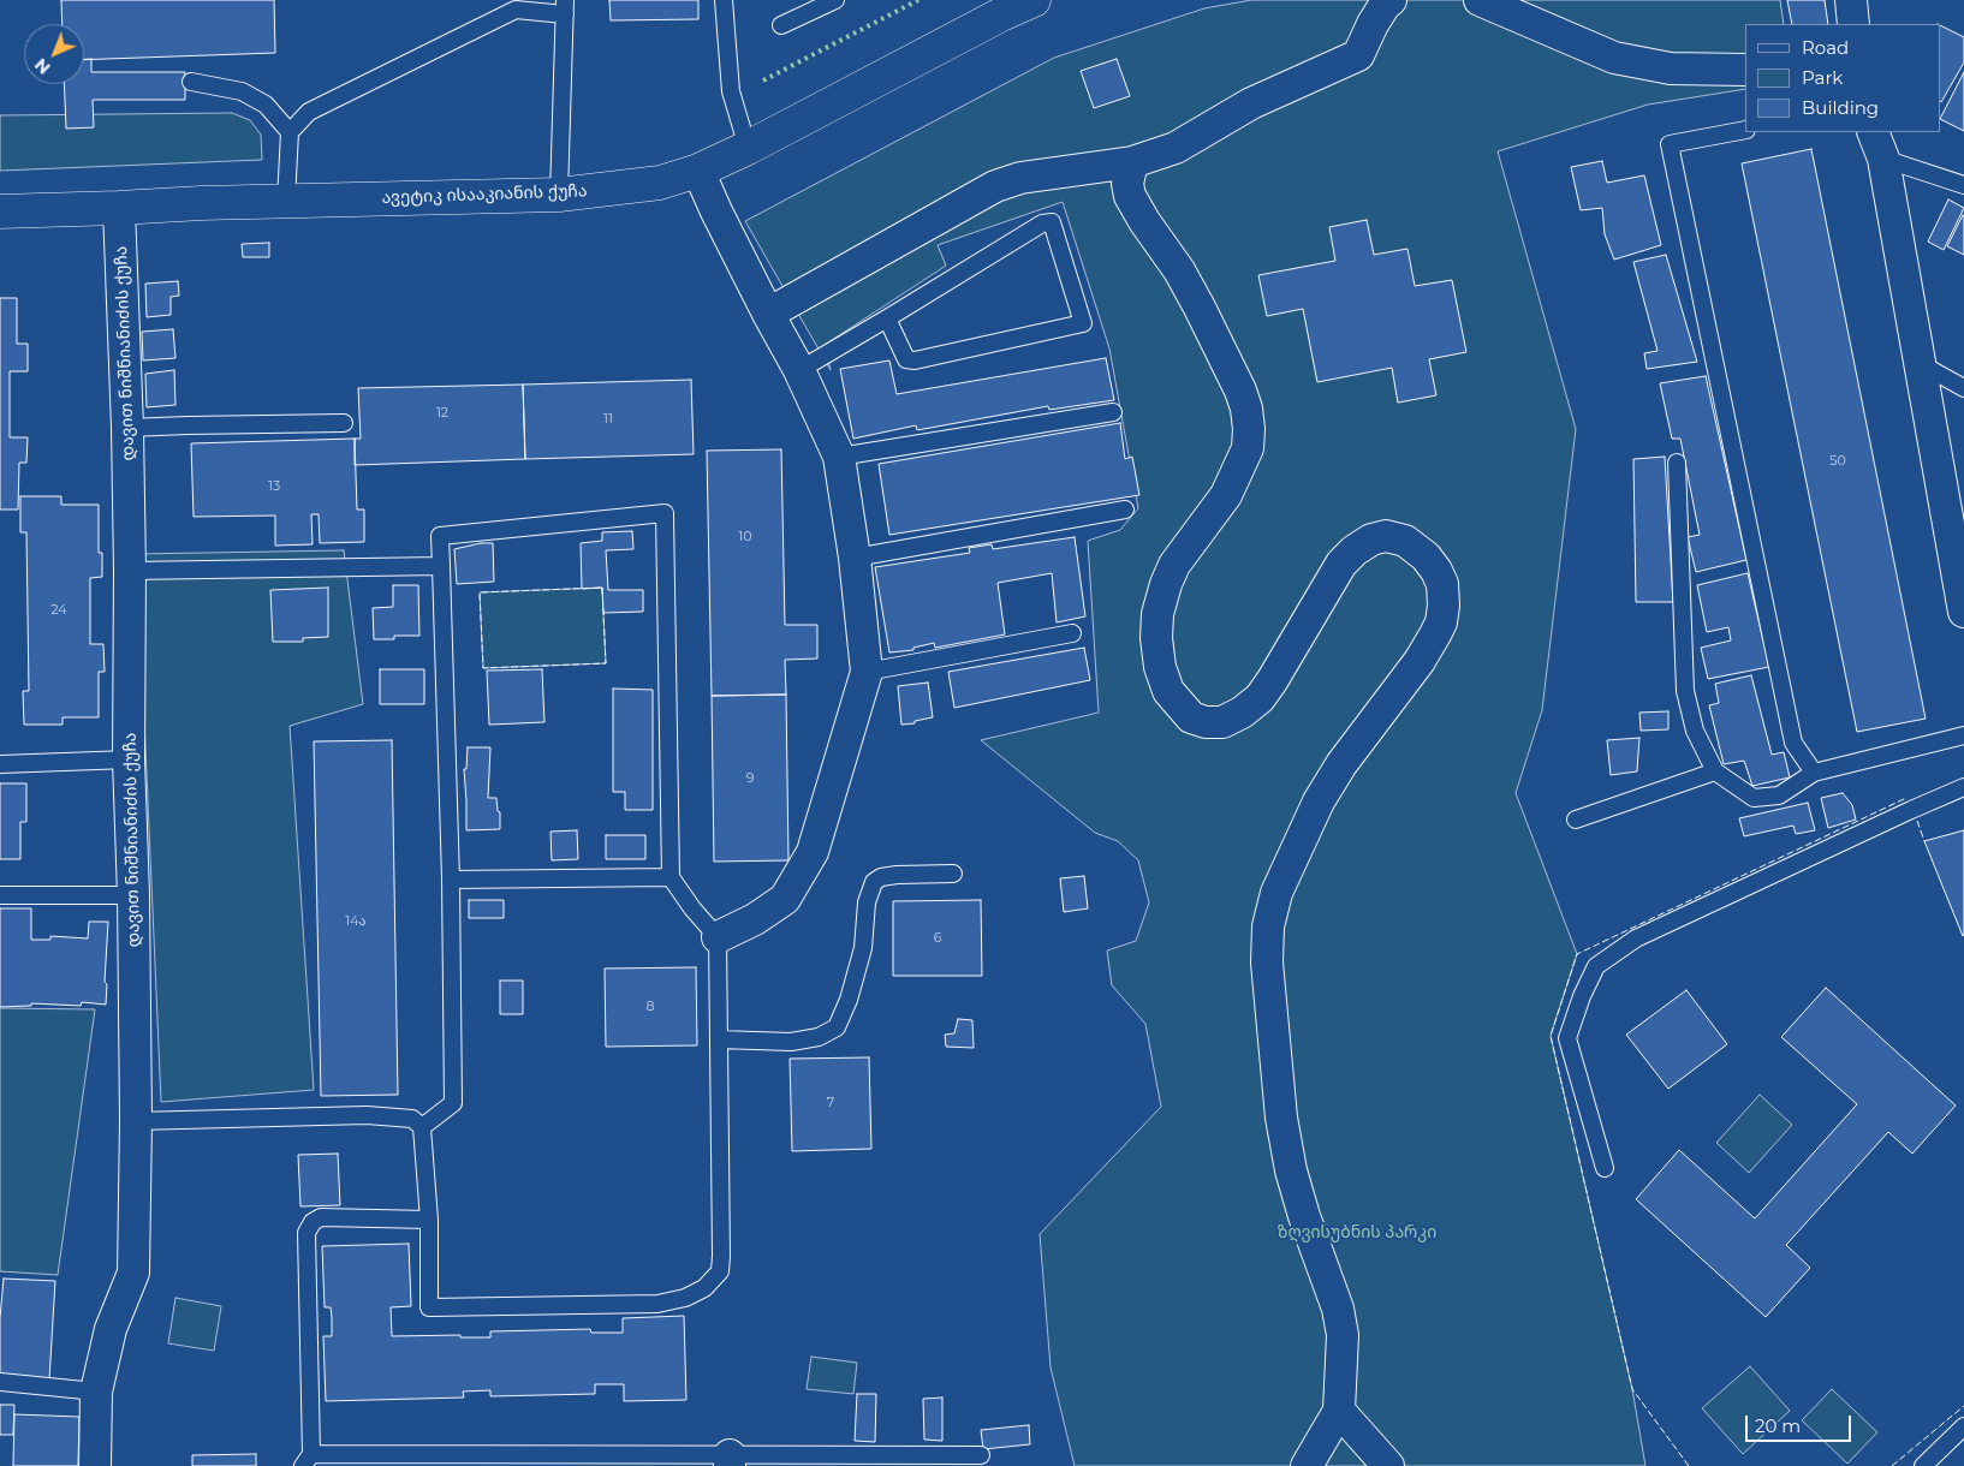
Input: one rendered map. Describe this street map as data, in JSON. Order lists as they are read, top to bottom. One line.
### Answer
{"streets":{"main road":["ავეტიკ ისააკიანის ქუჩა"],"street":["დავით ნიშნიანიძის ქუჩა"]},"crossings":[["ავეტიკ ისააკიანის ქუჩა","დავით ნიშნიანიძის ქუჩა"]],"parks":["ზღვისუბნის პარკი"],"house_numbers":["12","11","50","13","10","24","9","14ა","6","8","7"],"legend":["Road","Park","Building"],"scale_bar":"20 m","north":"bottom left"}
